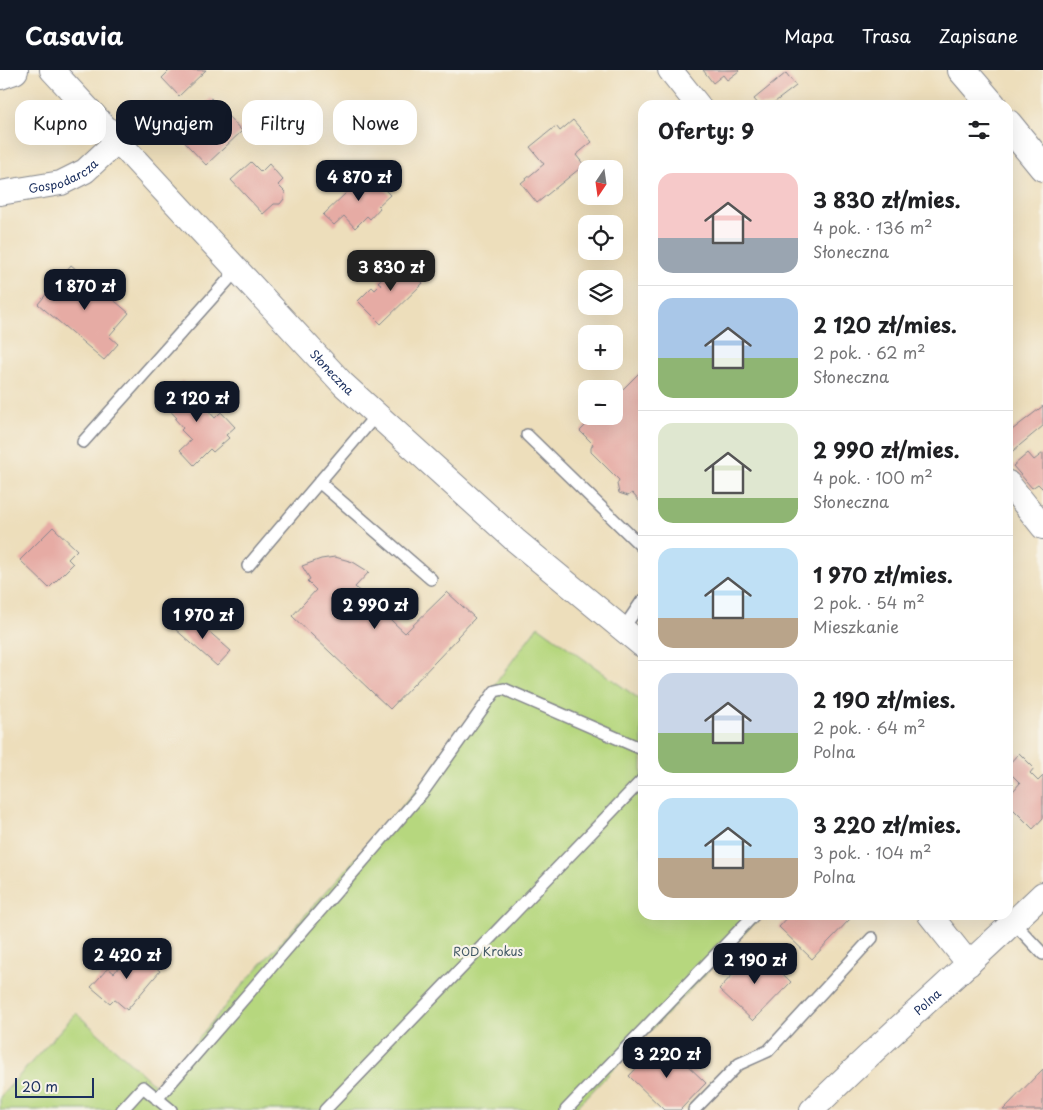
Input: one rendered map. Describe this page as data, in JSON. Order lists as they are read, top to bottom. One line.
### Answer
{"streets":{"street":["Gospodarcza","Słoneczna","Polna"]},"parks":["ROD Krokus"],"scale_bar":"20 m","north":"bottom","page":{"header":"Casavia","nav":["Mapa","Trasa","Zapisane"],"chip":["Kupno","Wynajem","Filtry","Nowe"],"heading":"Oferty: 9","map_buttons":["+","−"],"price":["4 870 zł","3 830 zł","1 870 zł","2 120 zł","2 990 zł","1 970 zł","2 420 zł","2 190 zł","3 220 zł"],"list":[{"name":"3 830 zł/mies.","note":"4 pok. · 136 m² · Słoneczna"},{"name":"2 120 zł/mies.","note":"2 pok. · 62 m² · Słoneczna"},{"name":"2 990 zł/mies.","note":"4 pok. · 100 m² · Słoneczna"},{"name":"1 970 zł/mies.","note":"2 pok. · 54 m² · Mieszkanie"},{"name":"2 190 zł/mies.","note":"2 pok. · 64 m² · Polna"},{"name":"3 220 zł/mies.","note":"3 pok. · 104 m² · Polna"}],"scale":"20 m"}}
